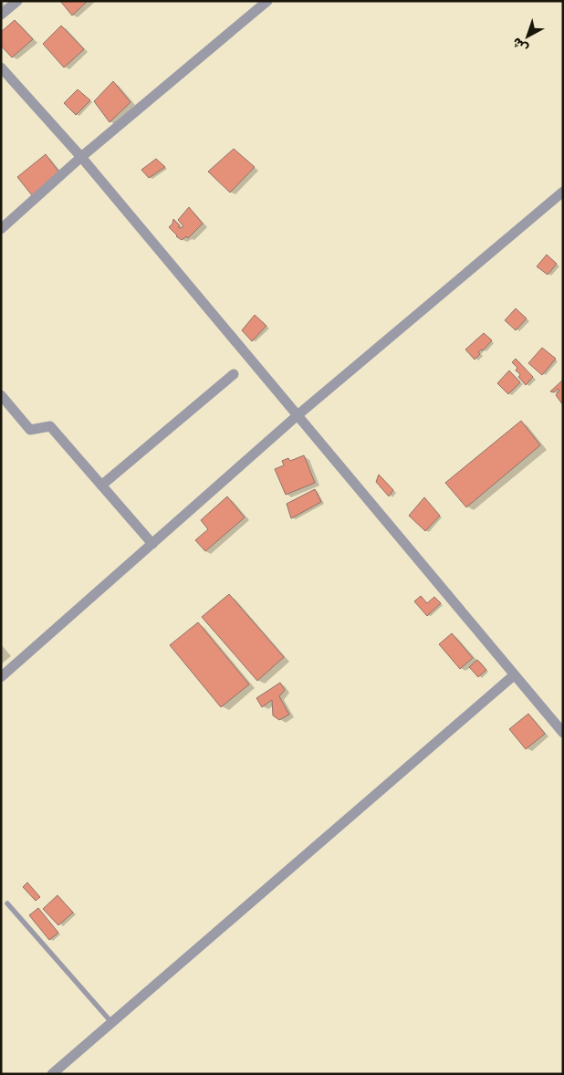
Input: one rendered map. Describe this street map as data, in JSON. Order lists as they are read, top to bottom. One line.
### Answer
{"north":"bottom left"}
